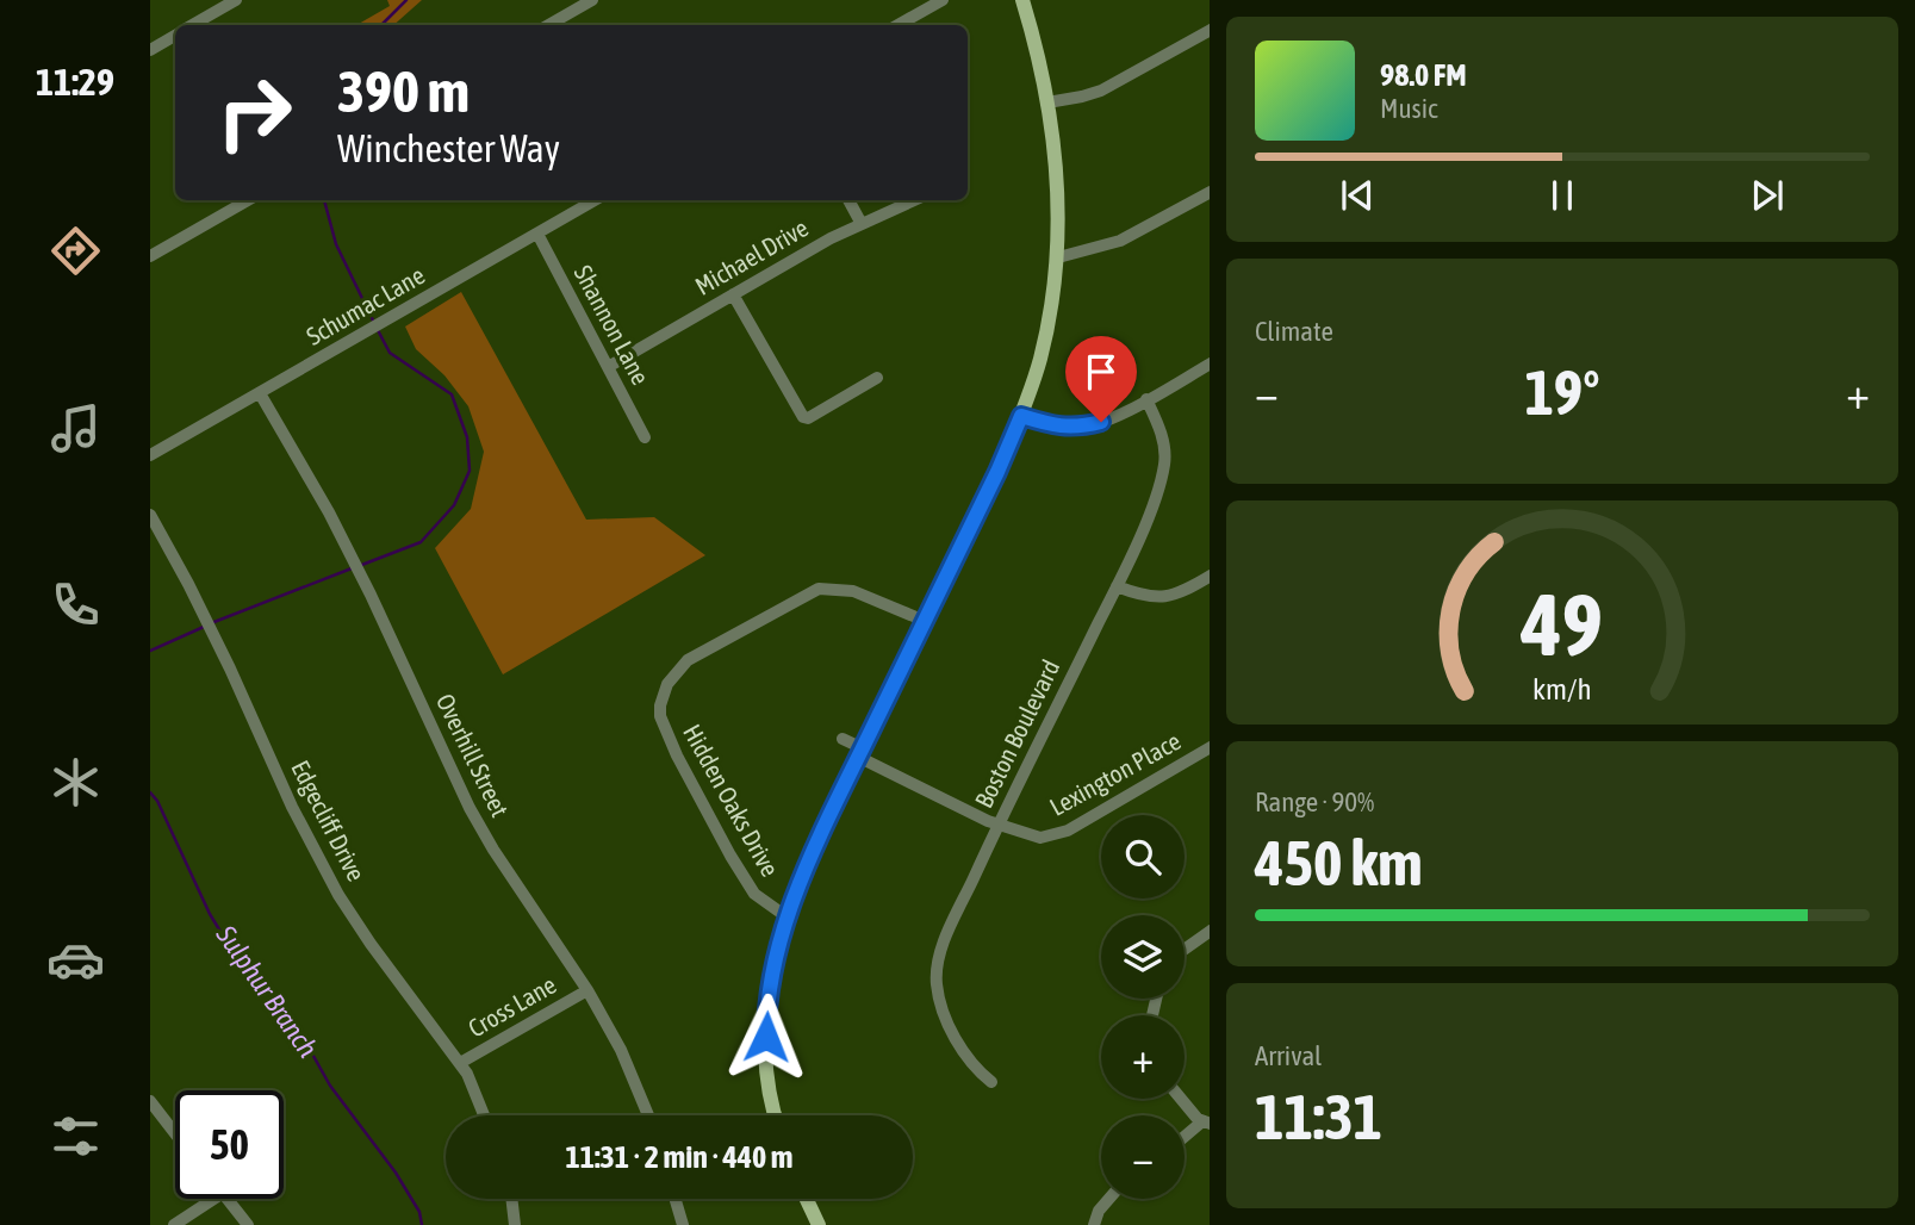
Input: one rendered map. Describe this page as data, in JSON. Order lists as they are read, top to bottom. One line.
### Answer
{"streets":{"street":["Michael Drive","Schumac Lane","Shannon Lane","Boston Boulevard","Overhill Street","Lexington Place","Hidden Oaks Drive","Edgecliff Drive","Cross Lane"]},"crossings":[["Michael Drive","Shannon Lane"],["Schumac Lane","Shannon Lane"],["Schumac Lane","Overhill Street"],["Boston Boulevard","Lexington Place"],["Overhill Street","Cross Lane"],["Edgecliff Drive","Cross Lane"]],"water":["Sulphur Branch"],"page":{"tabs":"11:29","turn":["390 m","Winchester Way"],"song":["98.0 FM","Music"],"tile":["Climate",["Range · 90%","450 km"],["Arrival","11:31"]],"heat":["−","19°","+"],"map_buttons":["+","−"],"limit":"50","trip":"11:31 · 2 min · 440 m","gauge":["49","km/h"]}}
